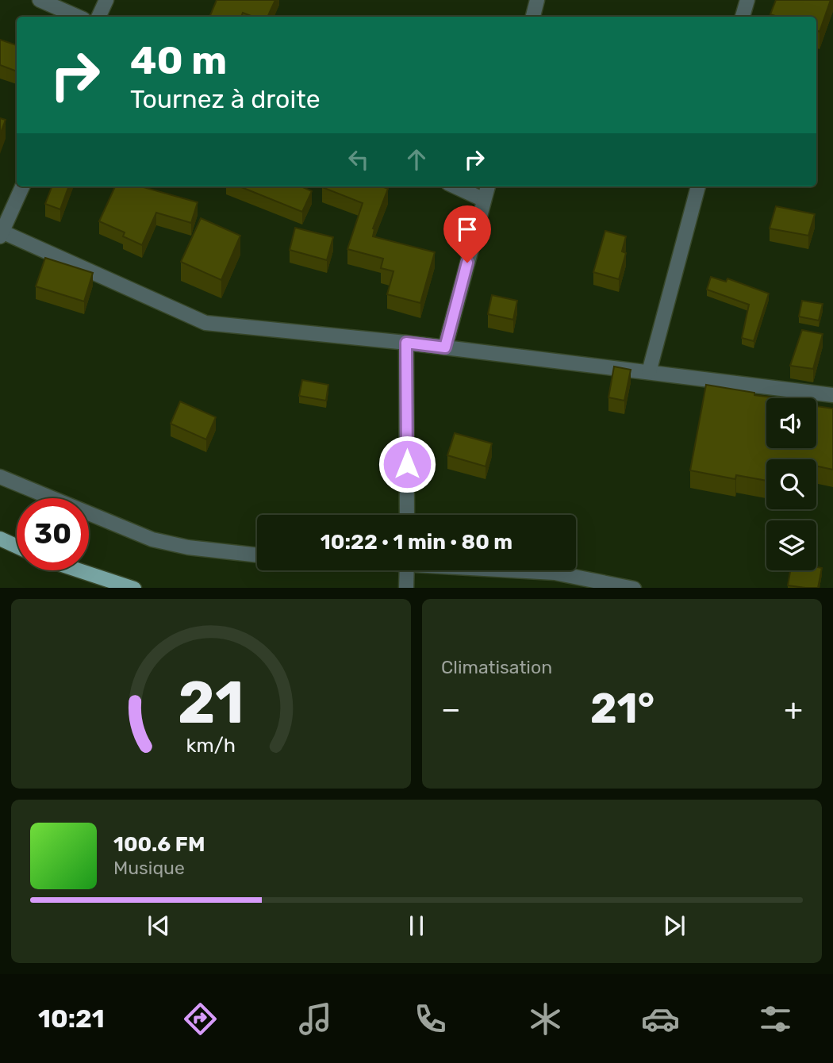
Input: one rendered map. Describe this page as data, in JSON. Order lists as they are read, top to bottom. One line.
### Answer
{"page":{"turn":["40 m","Tournez à droite"],"limit":"30","trip":"10:22 · 1 min · 80 m","tile":"Climatisation","heat":["−","21°","+"],"song":["100.6 FM","Musique"],"tabs":"10:21","gauge":["21","km/h"]}}
